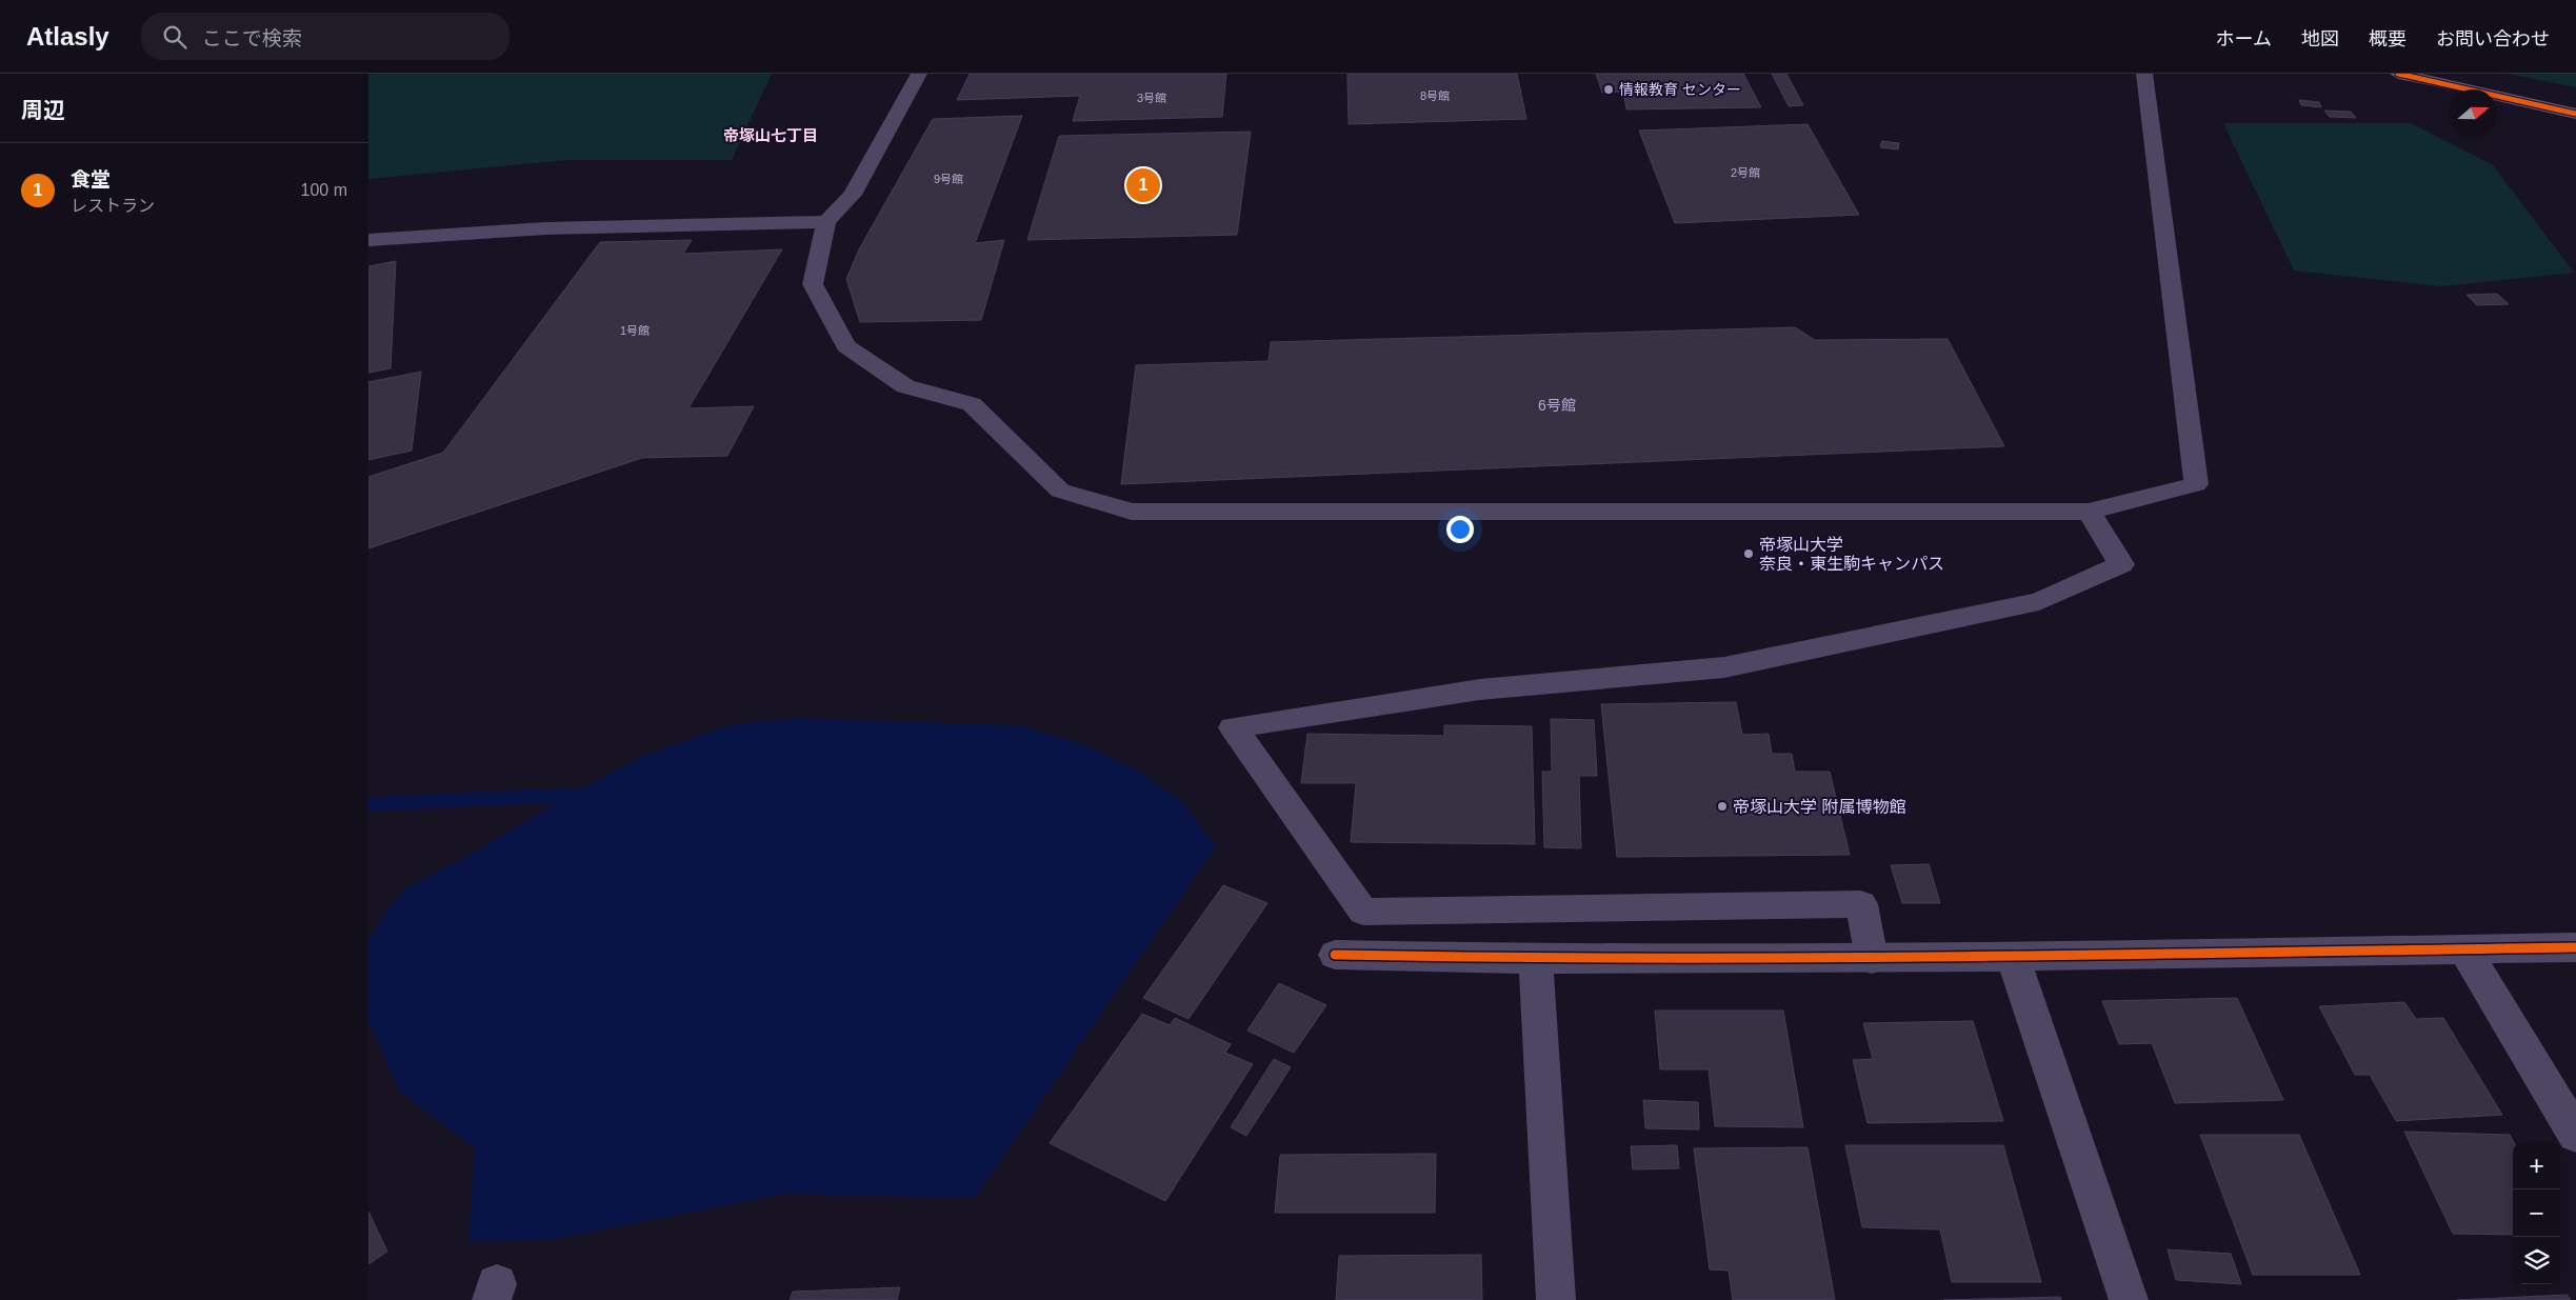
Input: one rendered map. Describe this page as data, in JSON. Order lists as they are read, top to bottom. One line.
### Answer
{"districts":["帝塚山七丁目"],"places":["情報教育 センター","帝塚山大学 奈良・東生駒キャンパス","帝塚山大学 附属博物館"],"house_numbers":["8号館","3号館","2号館","9号館","1号館","6号館"],"north":"right","page":{"header":"Atlasly","search":"ここで検索","nav":["ホーム","地図","概要","お問い合わせ"],"heading":"周辺","list":[{"mark":"1","name":"食堂","note":"レストラン","value":"100 m"}],"pins":"1","map_buttons":["+","−"]}}
